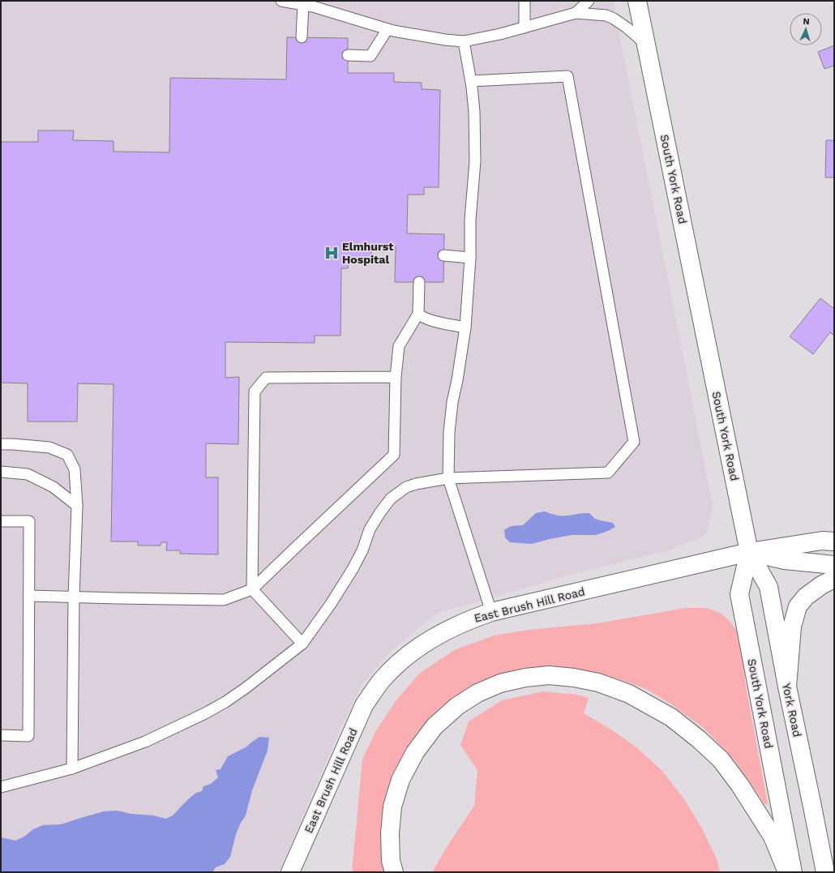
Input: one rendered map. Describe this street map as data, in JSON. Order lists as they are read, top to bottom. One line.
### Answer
{"streets":{"main road":["South York Road","East Brush Hill Road","York Road"]},"crossings":[["South York Road","East Brush Hill Road"],["South York Road","York Road"],["East Brush Hill Road","York Road"]],"places":{"hospital":["Elmhurst Hospital"]},"north":"top"}
